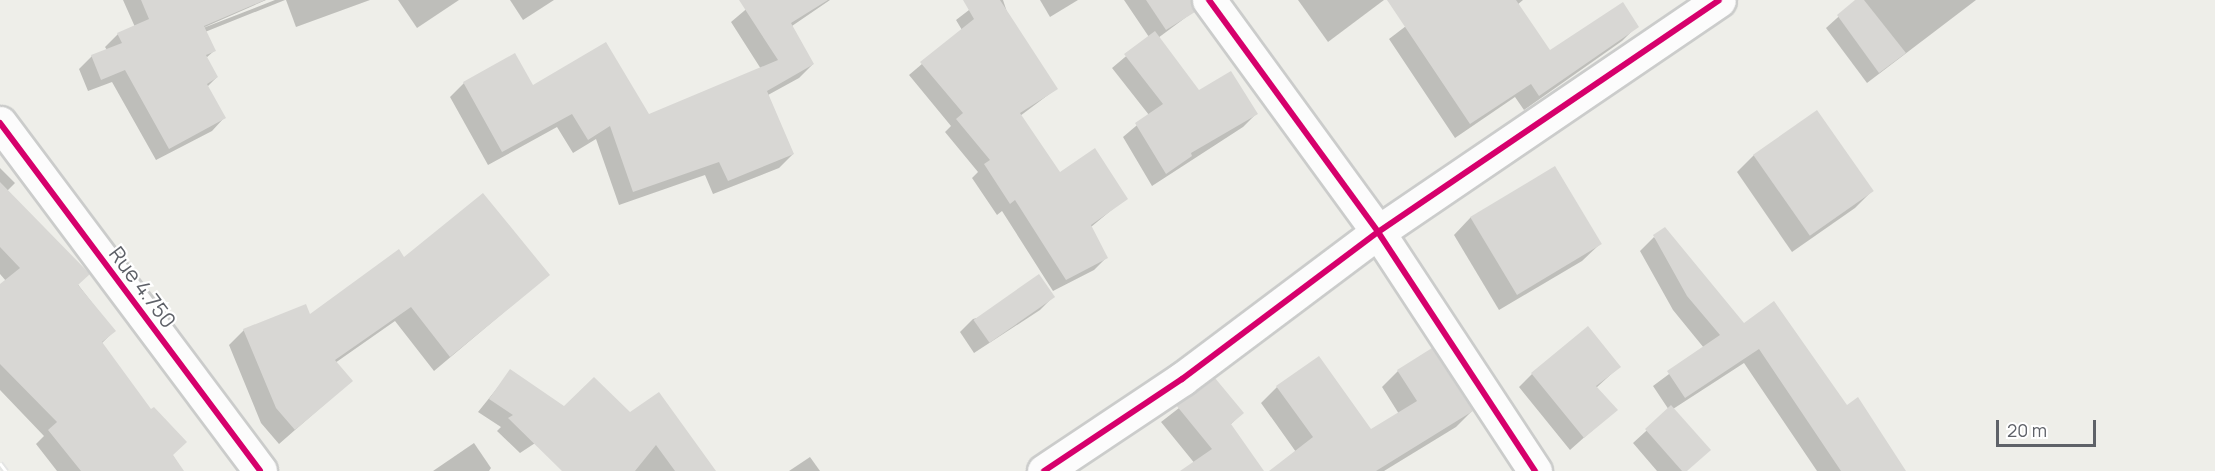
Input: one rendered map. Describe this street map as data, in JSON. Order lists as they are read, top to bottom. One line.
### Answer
{"streets":{"street":["Rue 4.750"]},"scale_bar":"20 m"}
